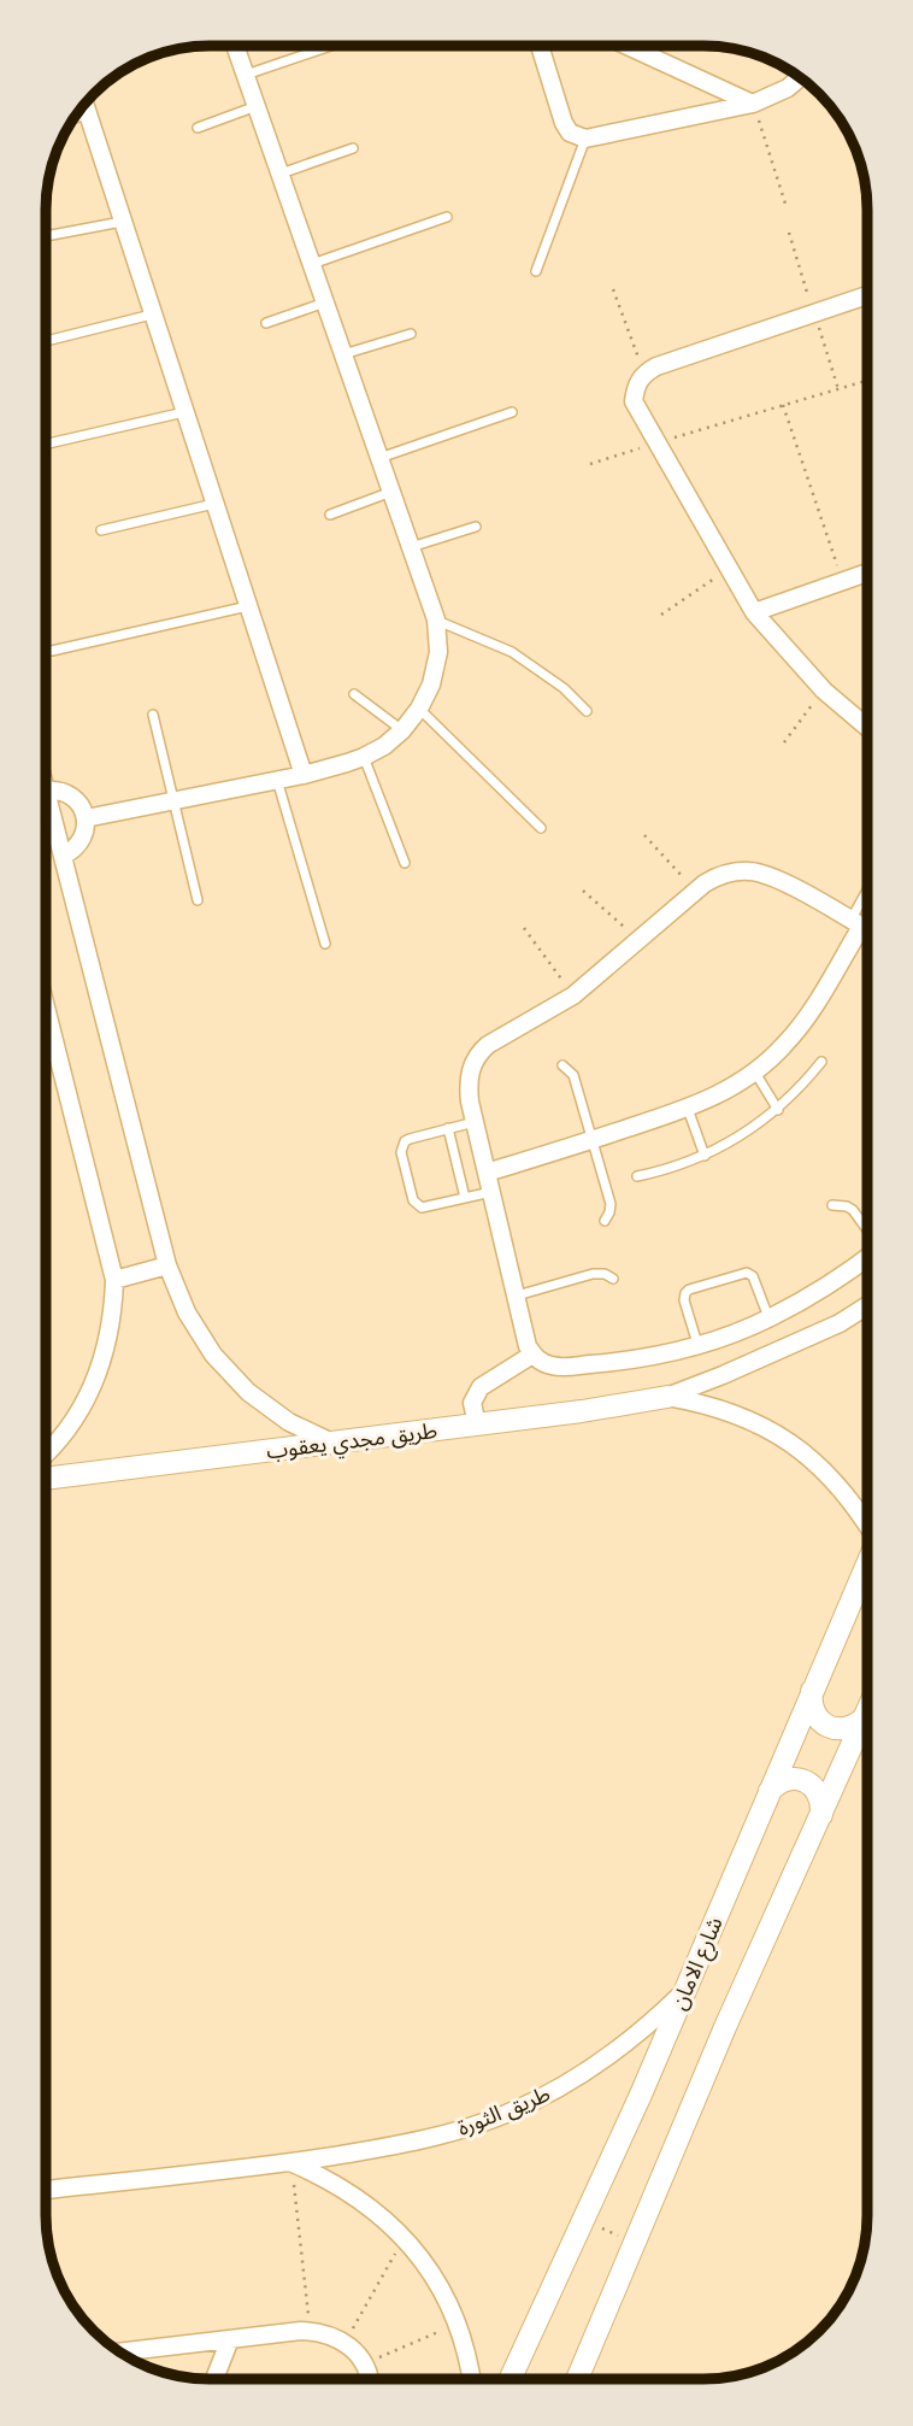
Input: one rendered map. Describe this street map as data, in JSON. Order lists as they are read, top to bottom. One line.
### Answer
{"streets":{"street":["طريق مجدي يعقوب","شارع الامان","طريق الثورة"]},"crossings":[["شارع الامان","طريق الثورة"]]}
